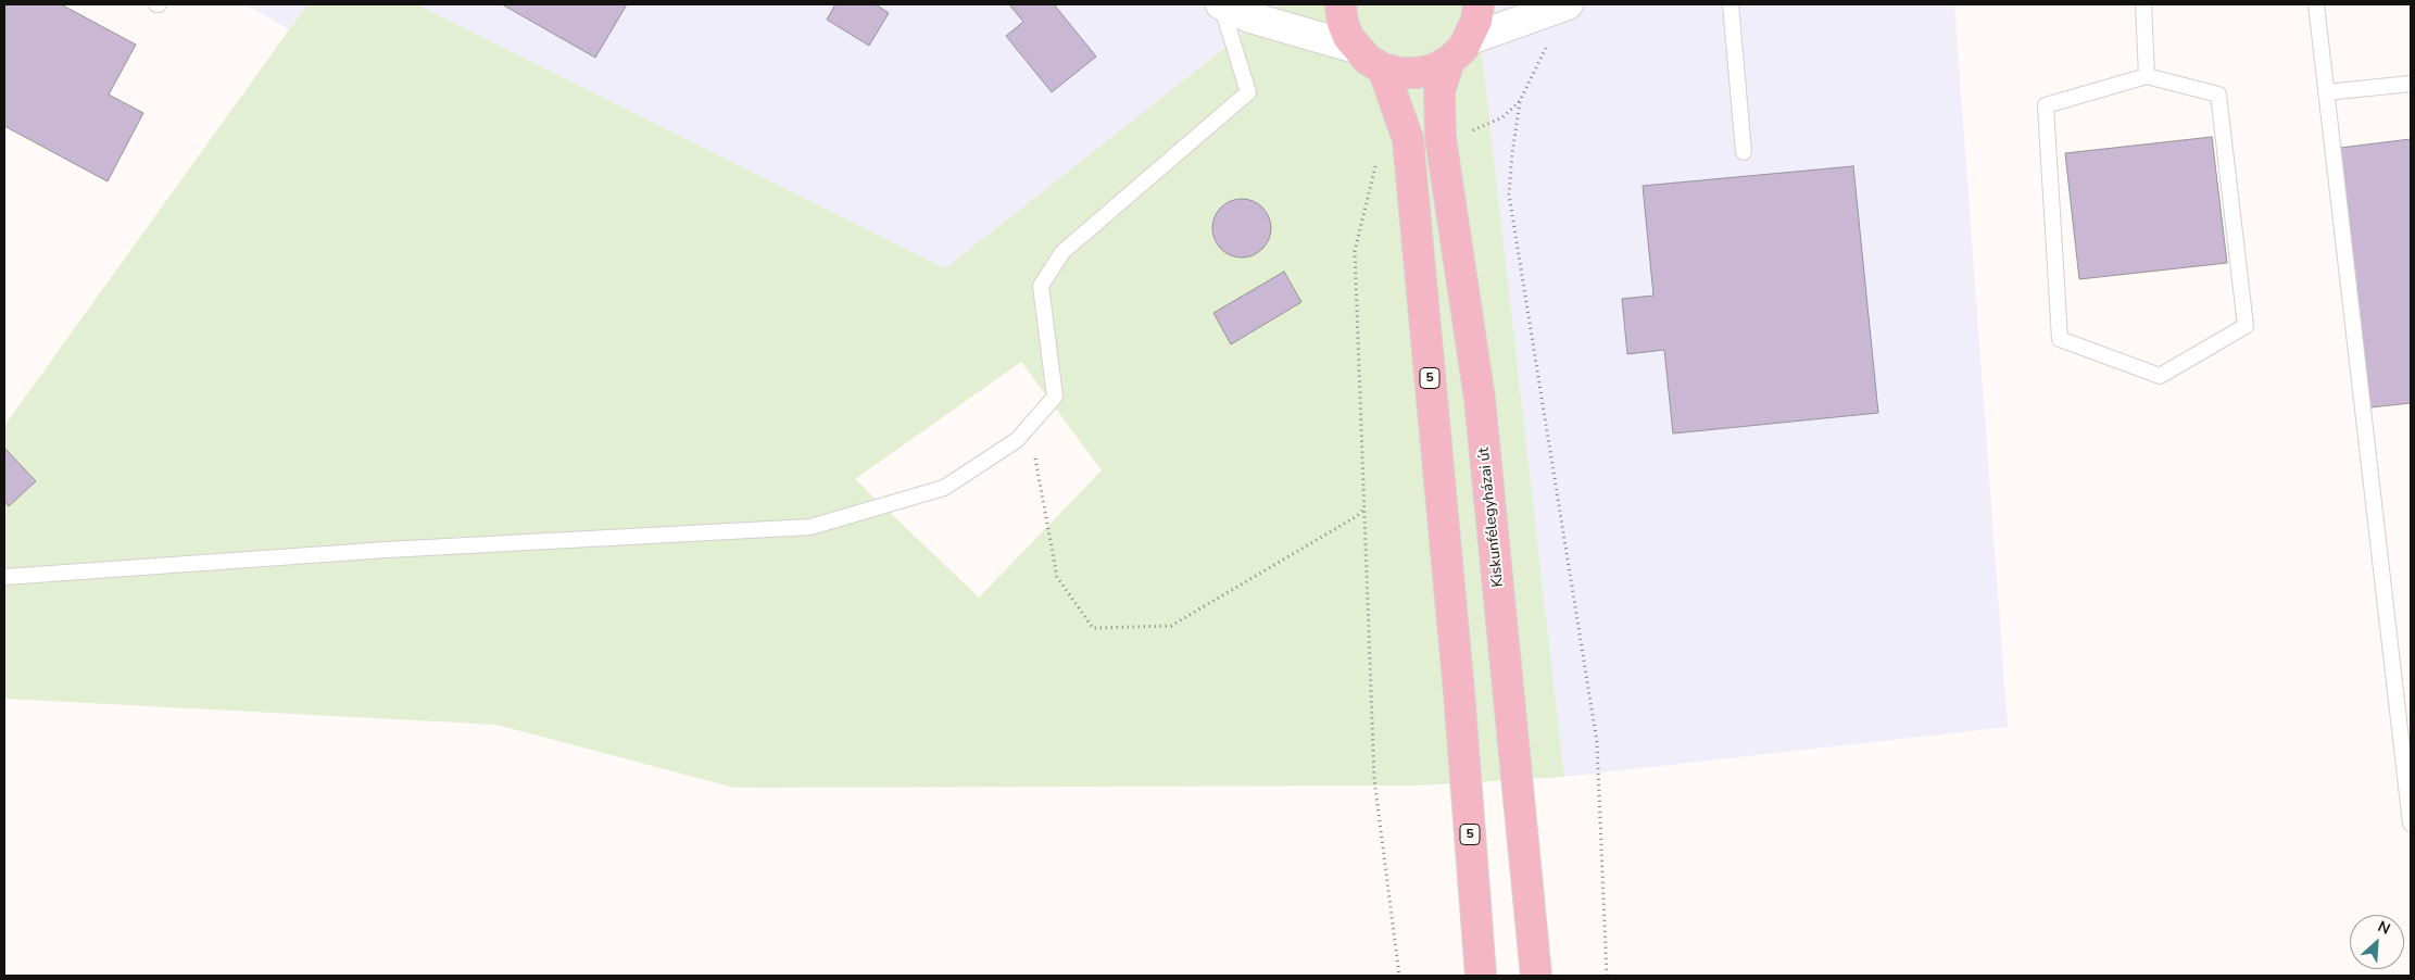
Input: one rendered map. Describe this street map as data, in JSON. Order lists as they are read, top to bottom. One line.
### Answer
{"streets":{"main road":["5","Kiskunfélegyházai út"]},"north":"top right"}
